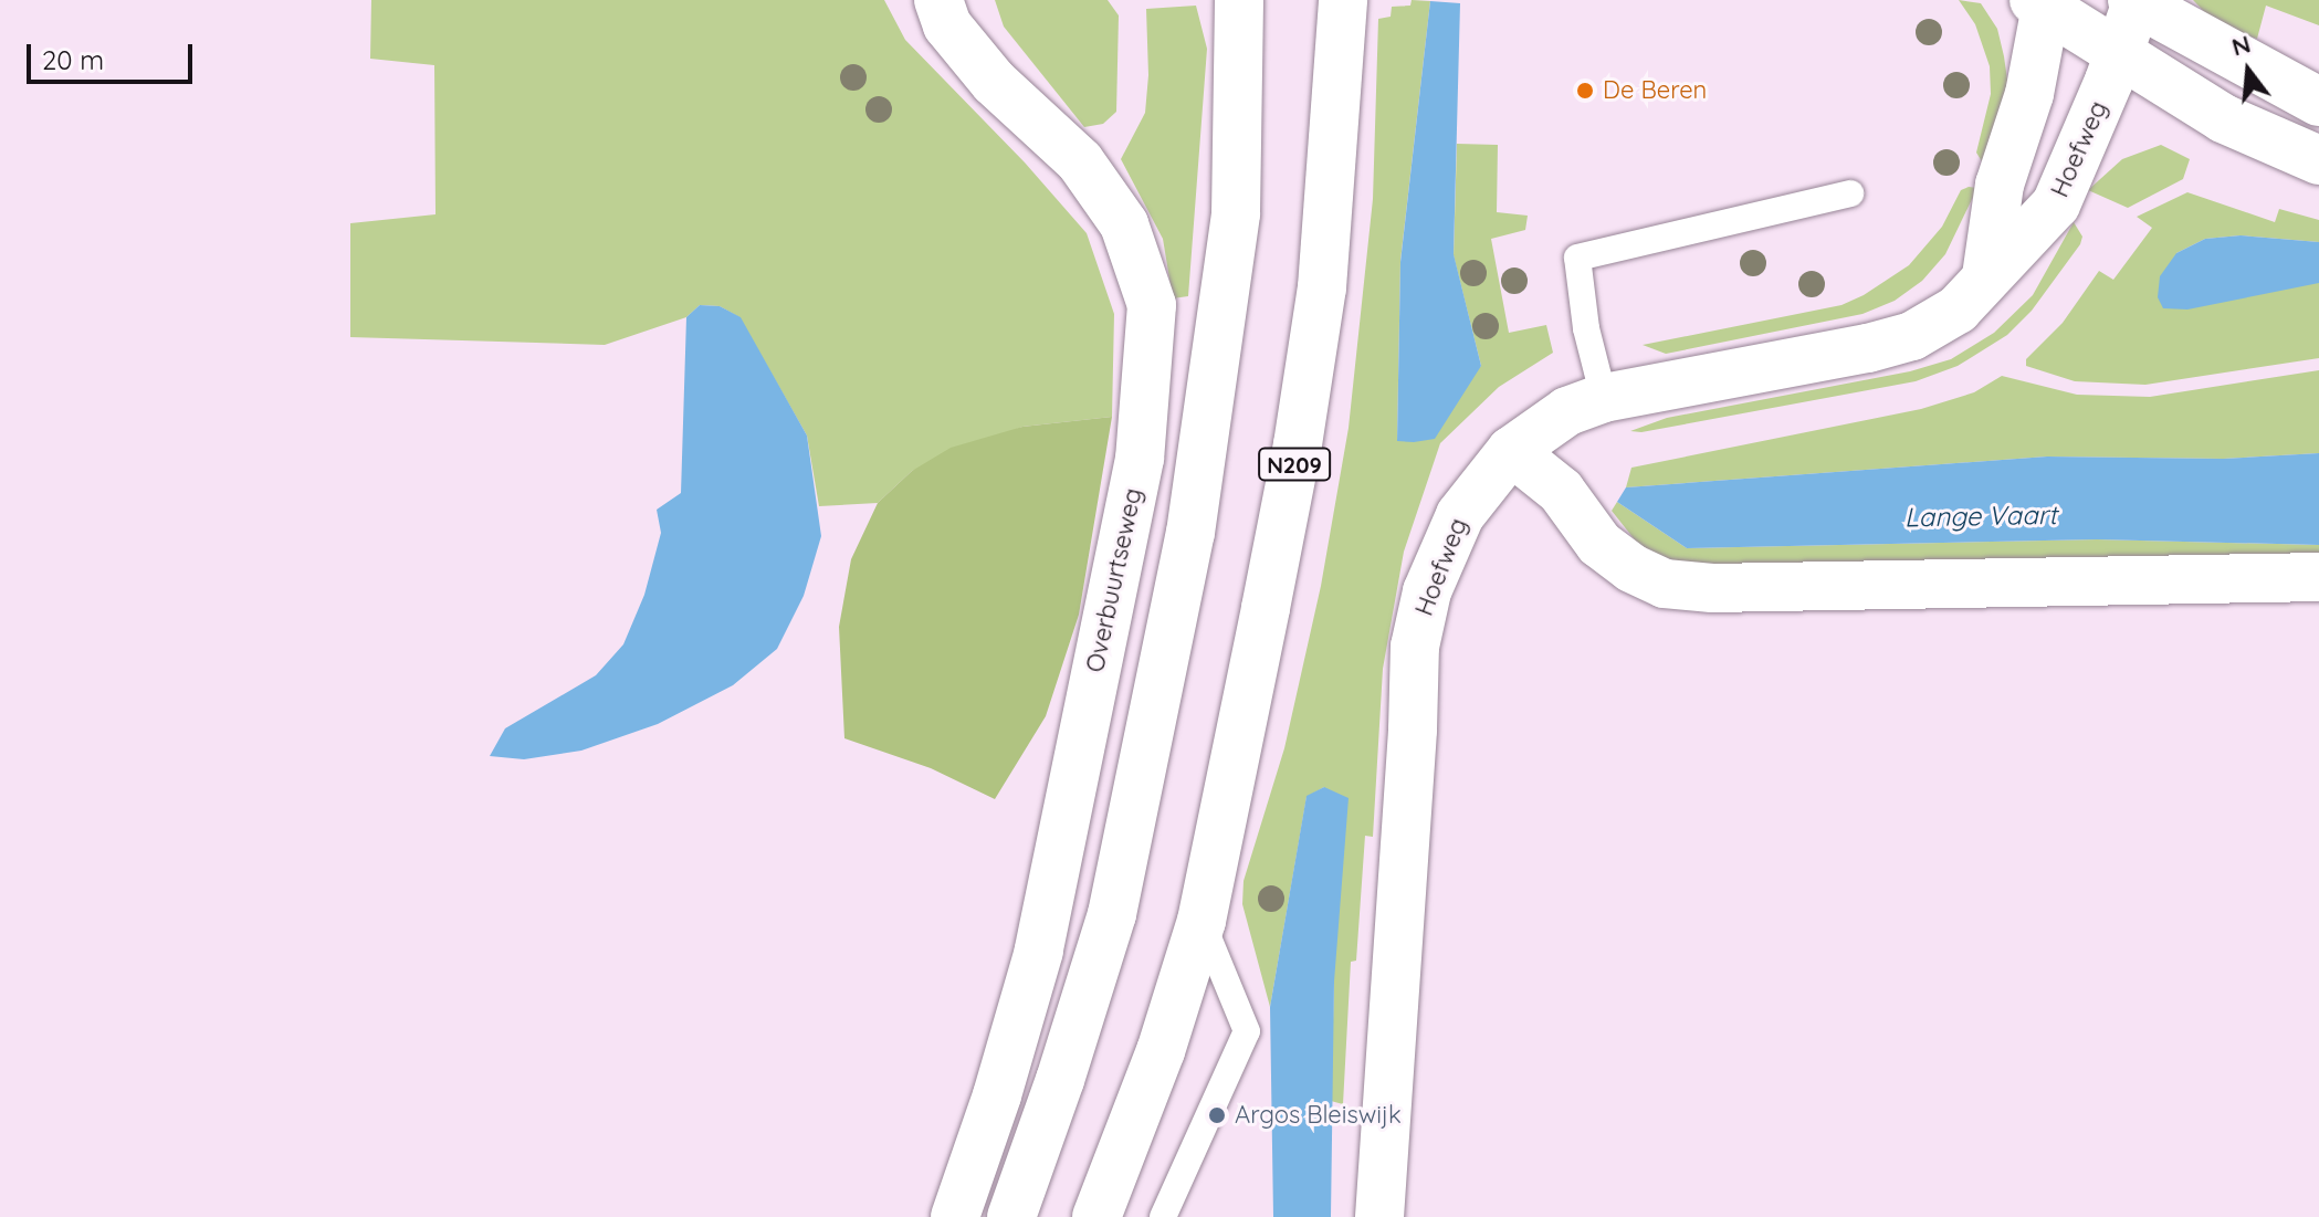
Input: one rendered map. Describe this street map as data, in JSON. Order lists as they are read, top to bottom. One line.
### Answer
{"streets":{"street":["Hoefweg","N209","Overbuurtseweg"]},"water":["Lange Vaart"],"places":["De Beren","Argos Bleiswijk"],"scale_bar":"20 m","north":"top"}
